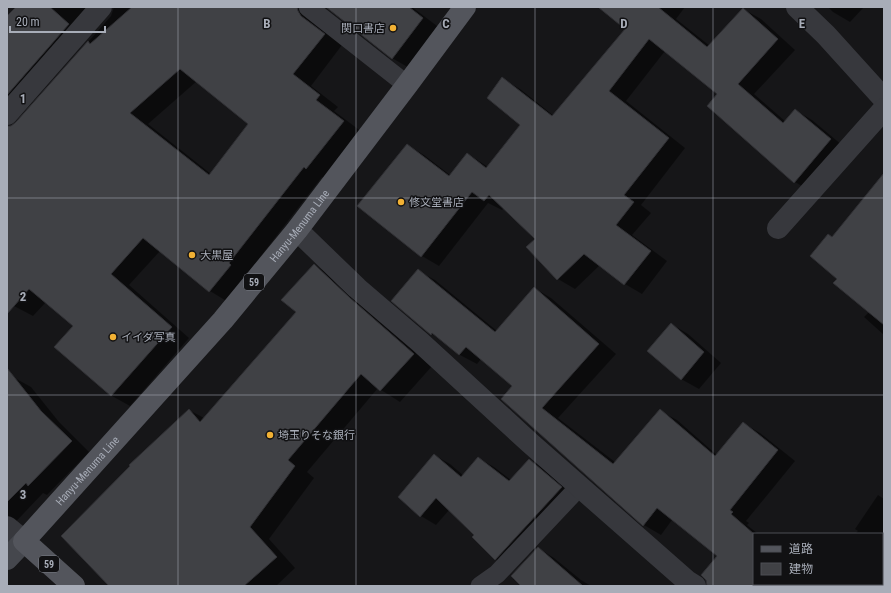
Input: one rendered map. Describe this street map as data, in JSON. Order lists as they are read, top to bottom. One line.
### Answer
{"streets":{"main road":["Hanyu-Menuma Line","59"]},"crossings":[["Hanyu-Menuma Line","59"]],"places":["関口書店","修文堂書店","大黒屋","イイダ写真","埼玉りそな銀行"],"legend":["道路","建物"],"scale_bar":"20 m","grid":{"columns":["B","C","D","E"],"rows":["1","2","3"]}}
